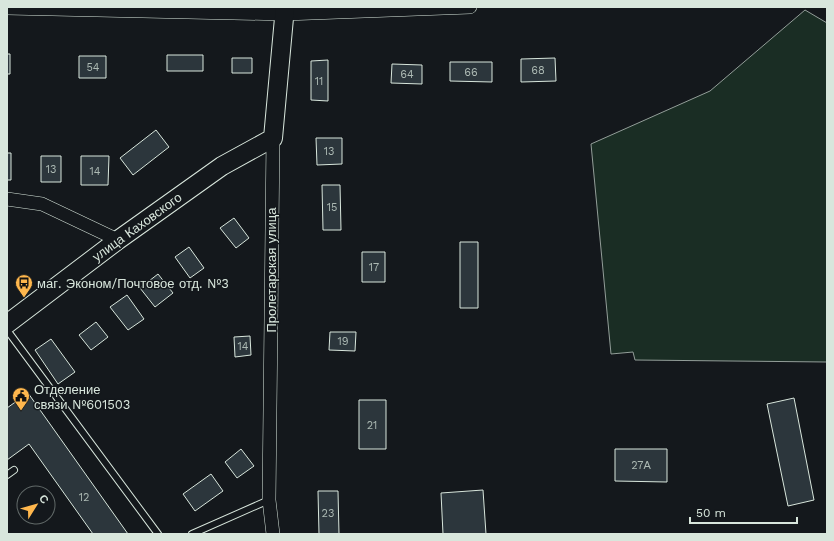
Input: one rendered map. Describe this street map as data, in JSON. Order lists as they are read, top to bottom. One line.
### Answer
{"streets":{"main road":["улица Каховского","Пролетарская улица"]},"crossings":[["улица Каховского","Пролетарская улица"]],"places":{"bus stop":["маг. Эконом/Почтовое отд. №3"],"public building":["Отделение связи №601503"]},"house_numbers":["54","68","66","64","11","13","13","14","15","17","19","14","21","27А","12","23"],"scale_bar":"50 m","north":"top right"}
